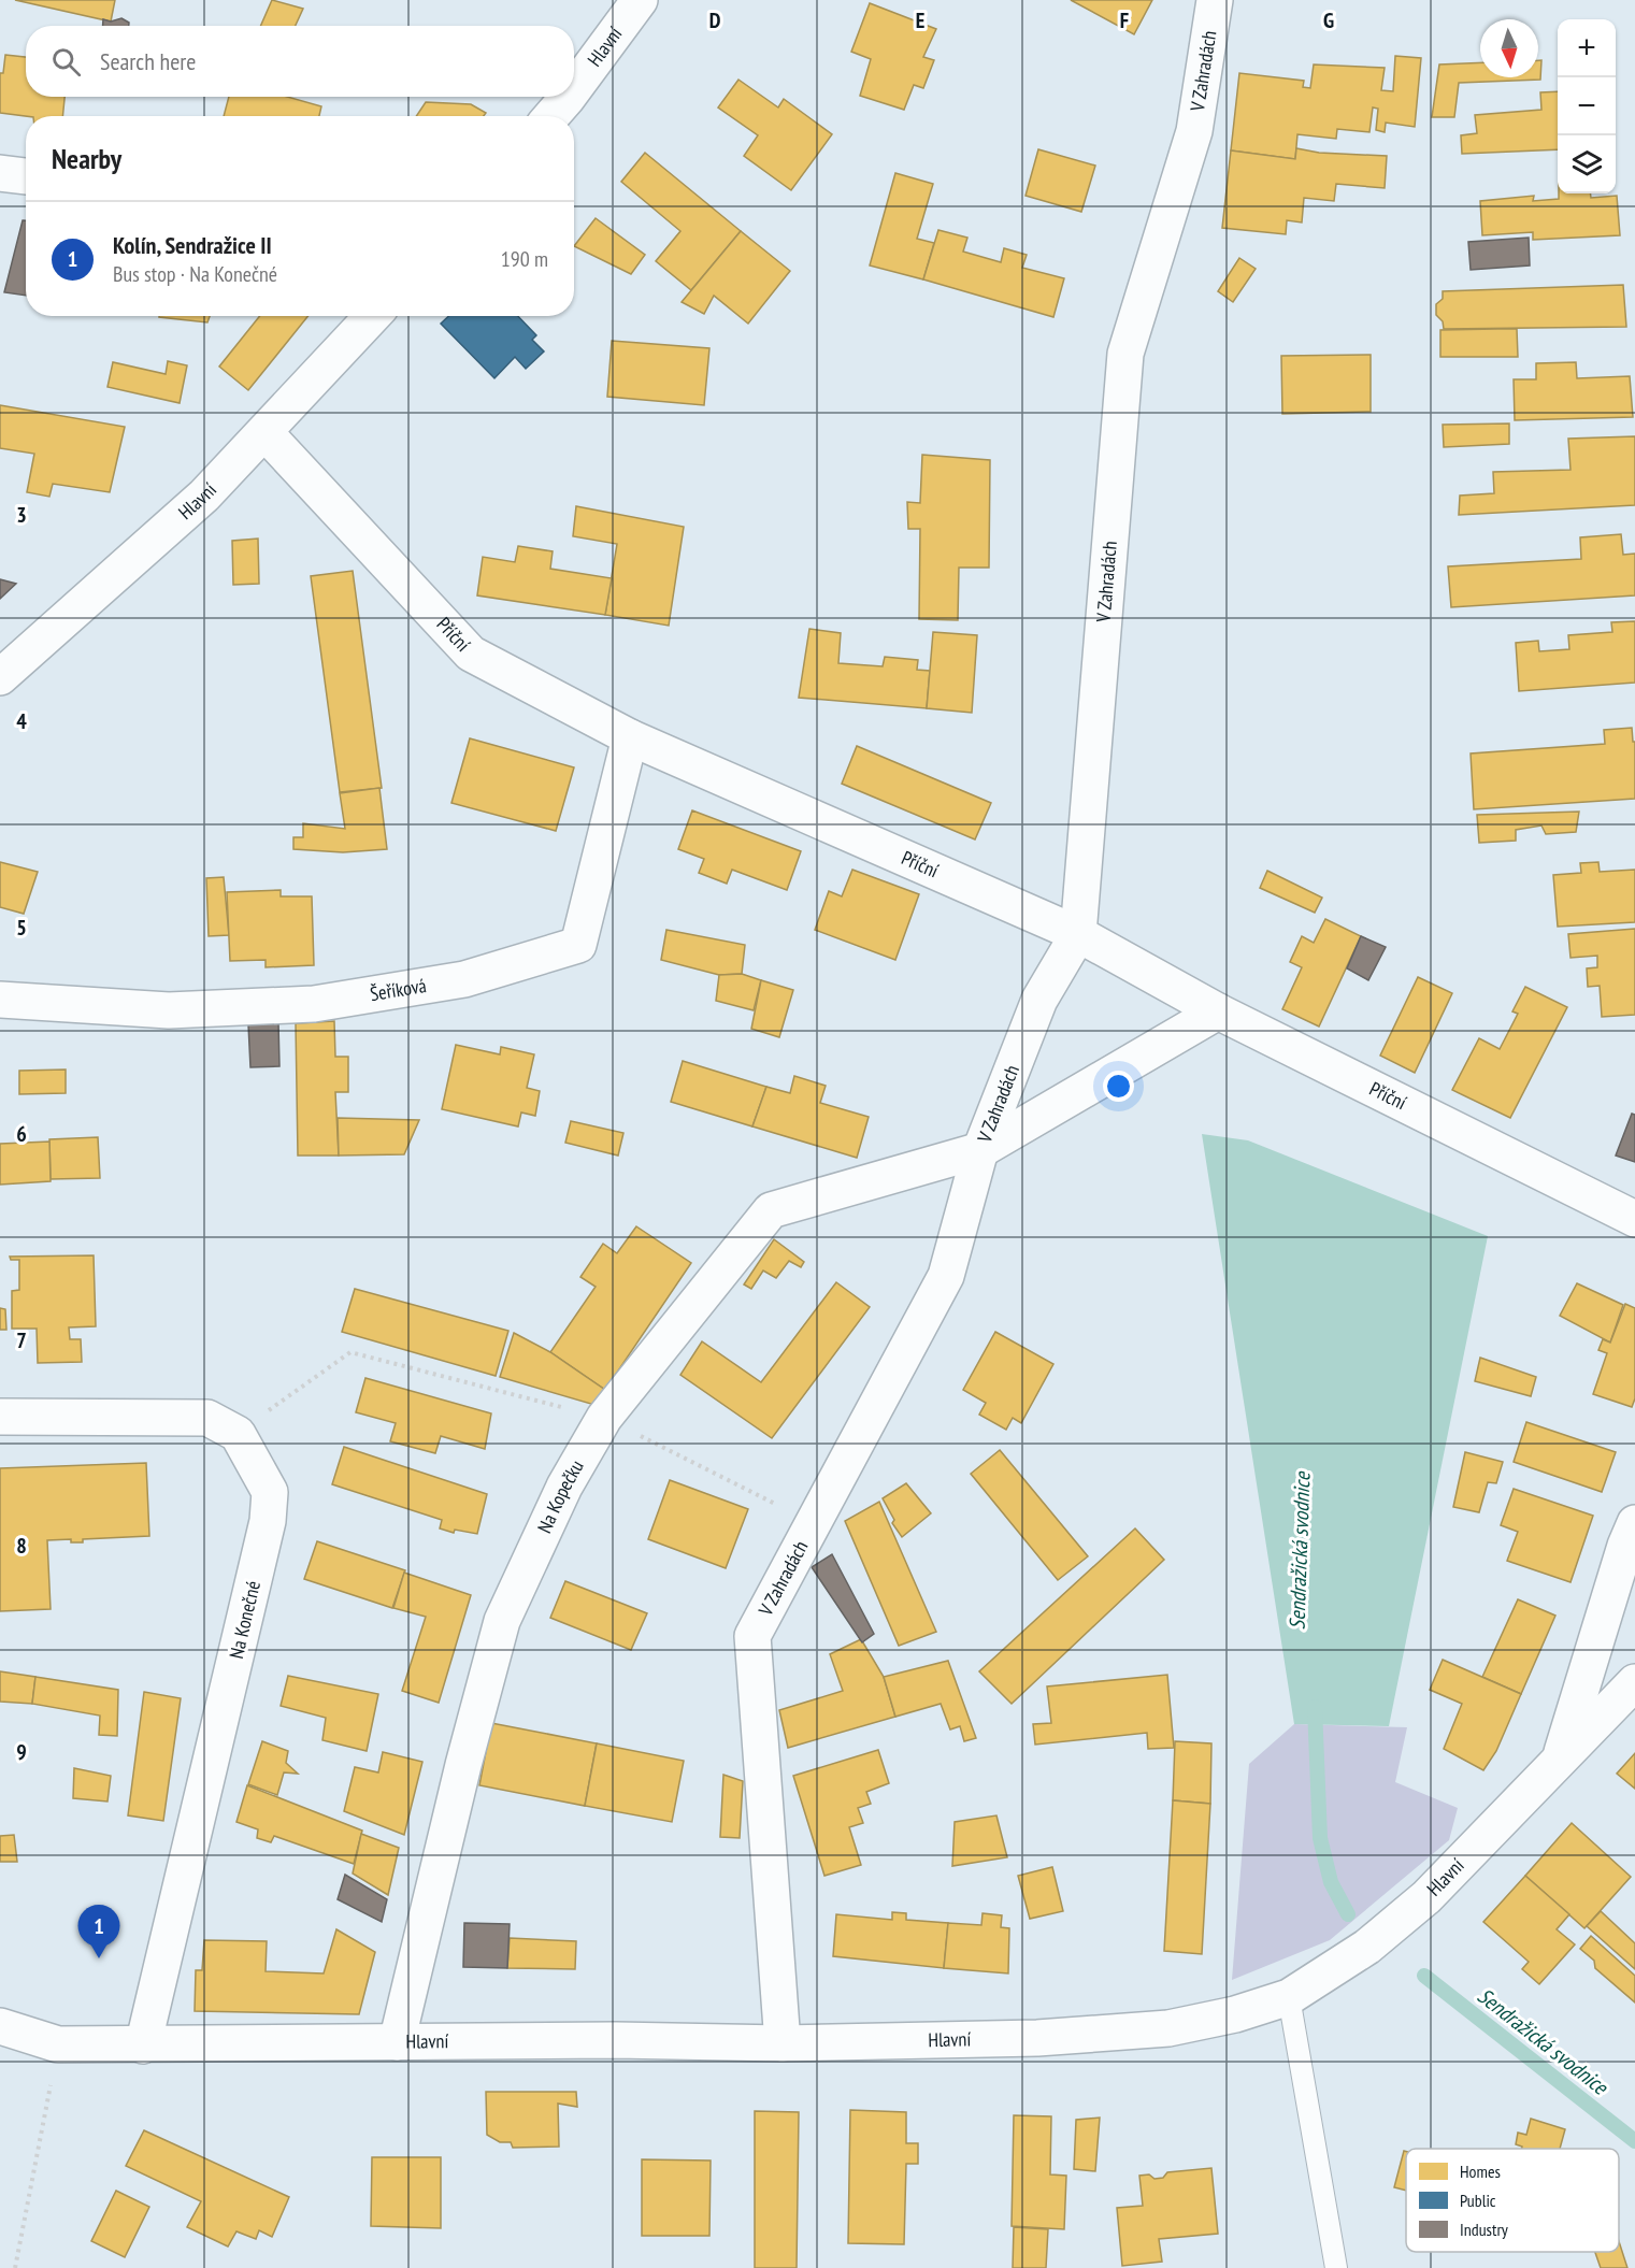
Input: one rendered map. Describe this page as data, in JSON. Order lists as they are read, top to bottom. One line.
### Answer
{"streets":{"street":["Hlavní","V Zahradách","Příční","Šeříková","Na Kopečku","Na Konečné"]},"crossings":[["Hlavní","V Zahradách"],["Hlavní","Příční"],["Hlavní","Na Kopečku"],["Hlavní","Na Konečné"],["V Zahradách","Příční"],["V Zahradách","Na Kopečku"],["Příční","Šeříková"]],"water":["Sendražická svodnice"],"legend":["Homes","Public","Industry"],"north":"bottom","page":{"map_buttons":["+","−"],"search":"Search here","heading":"Nearby","list":[{"mark":"1","name":"Kolín, Sendražice II","note":"Bus stop · Na Konečné","value":"190 m"}],"pins":"1"},"grid":{"columns":["D","E","F","G"],"rows":["3","4","5","6","7","8","9"]}}
